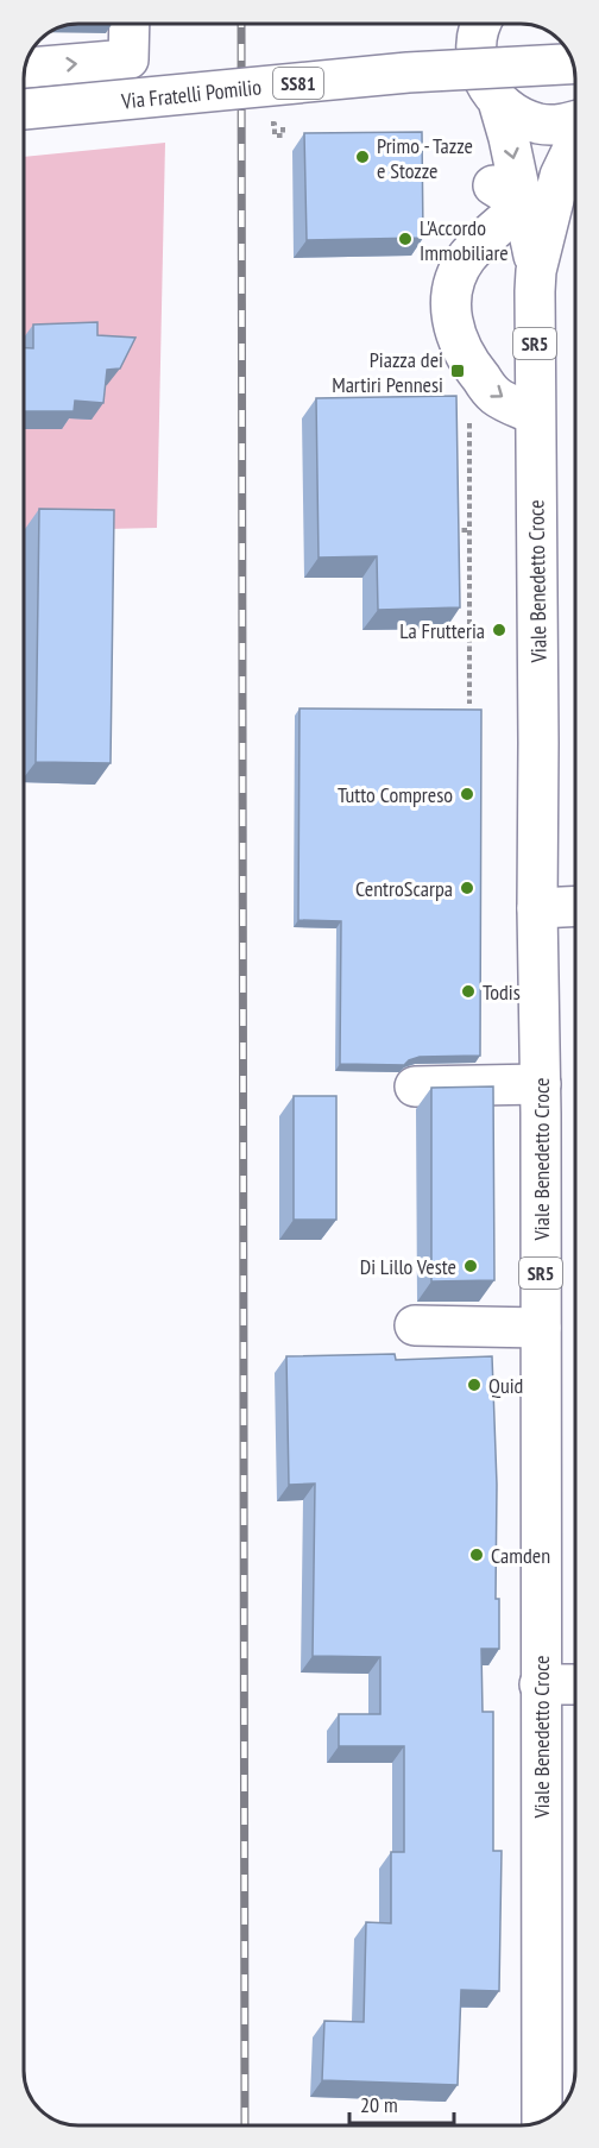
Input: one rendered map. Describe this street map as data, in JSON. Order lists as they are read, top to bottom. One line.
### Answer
{"streets":{"main road":["SS81","Via Fratelli Pomilio","SR5","Viale Benedetto Croce"]},"crossings":[["SR5","Viale Benedetto Croce"]],"places":{"other":["Primo - Tazze e Stozze","L'Accordo Immobiliare","La Frutteria","Tutto Compreso","CentroScarpa","Todis","Di Lillo Veste","Quid","Camden"],"transit":["Piazza dei Martiri Pennesi"]},"scale_bar":"20 m"}
